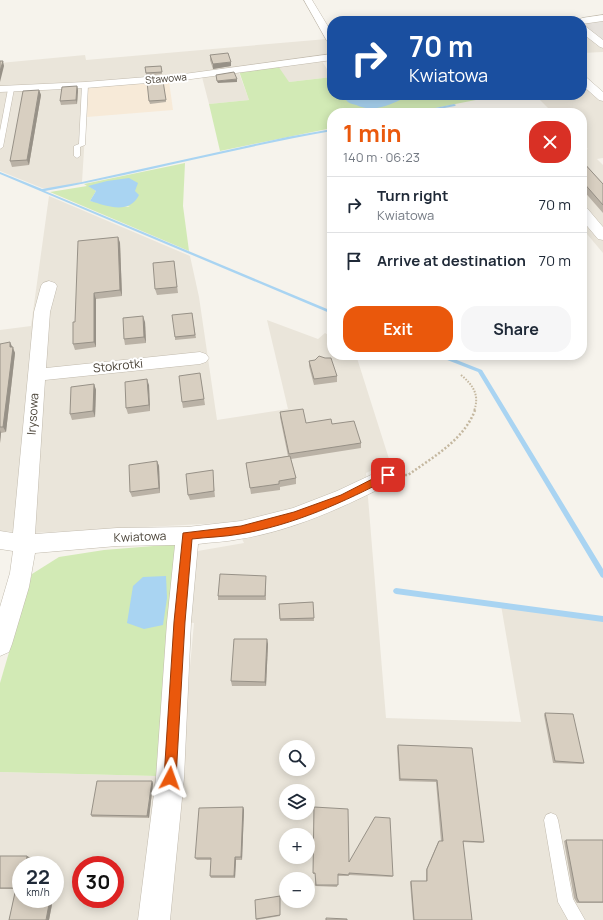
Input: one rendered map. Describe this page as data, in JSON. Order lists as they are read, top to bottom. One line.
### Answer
{"streets":{"street":["Stawowa","Stokrotki","Irysowa","Kwiatowa"]},"crossings":[["Stokrotki","Irysowa"],["Irysowa","Kwiatowa"]],"page":{"turn":["70 m","Kwiatowa"],"heading":["1 min","140 m · 06:23"],"list":[{"name":"Turn right","note":"Kwiatowa","value":"70 m"},{"name":"Arrive at destination","value":"70 m"}],"buttons":["Exit","Share"],"map_buttons":["+","−"],"speed":"22 km/h","limit":"30"}}
